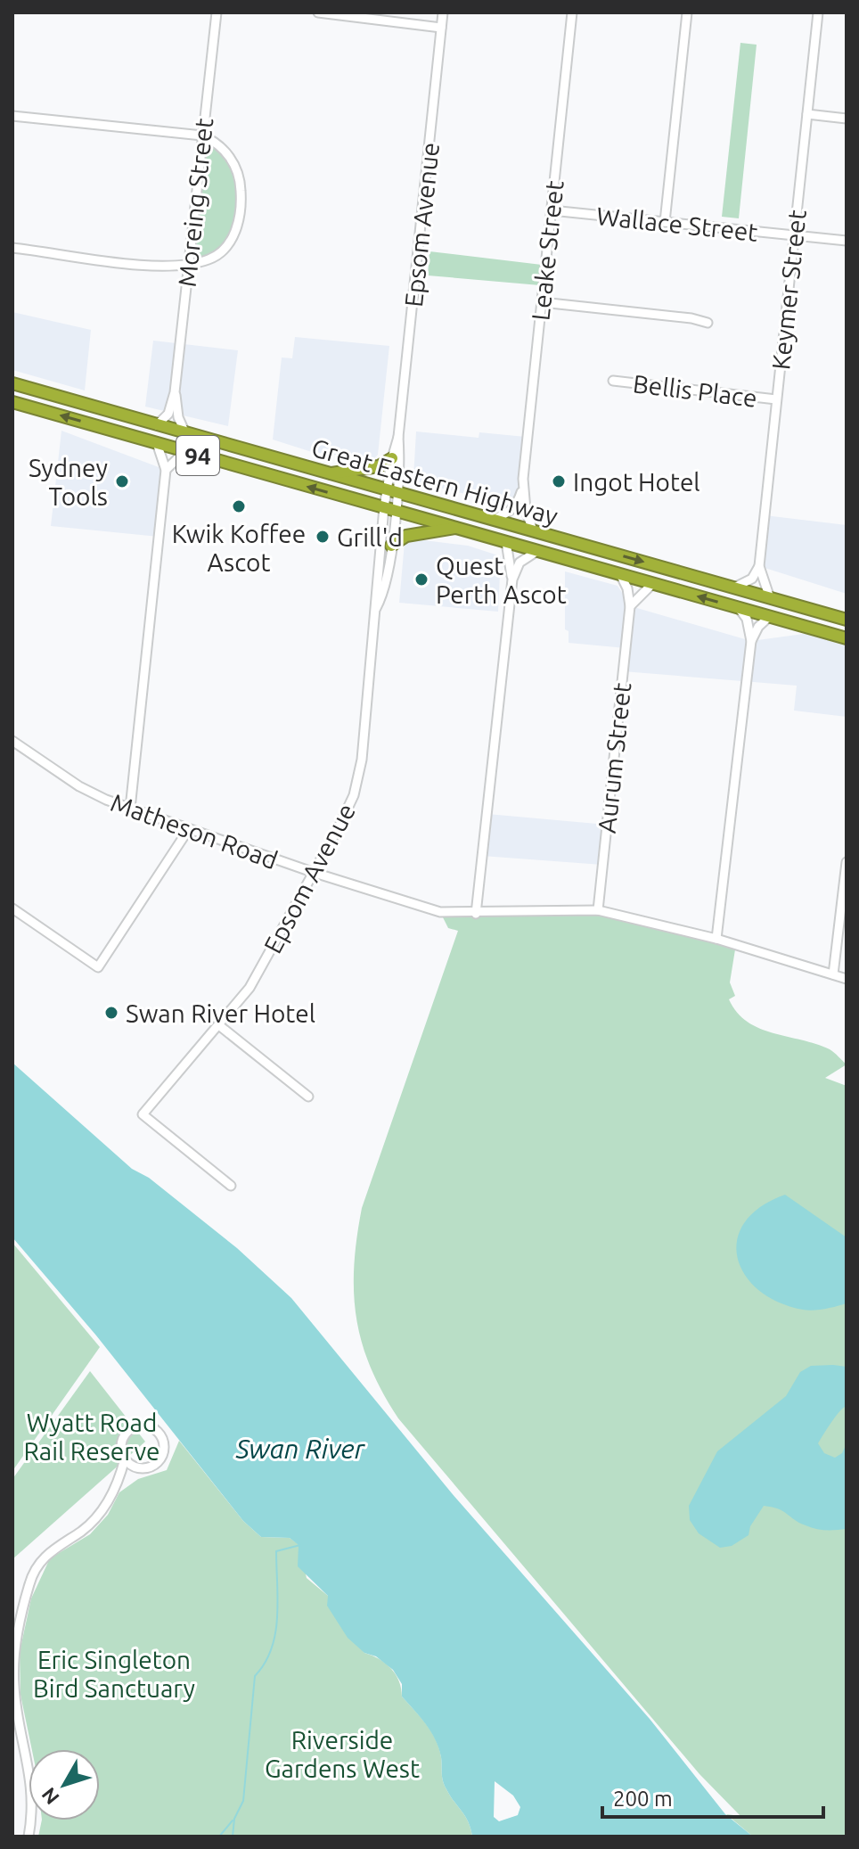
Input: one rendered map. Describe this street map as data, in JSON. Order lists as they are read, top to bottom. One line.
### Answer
{"streets":{"highway":["94","Great Eastern Highway"],"street":["Moreing Street","Wallace Street","Epsom Avenue","Leake Street","Keymer Street","Bellis Place","Aurum Street","Matheson Road"]},"crossings":[["Moreing Street","Great Eastern Highway"],["Wallace Street","Leake Street"],["Wallace Street","Keymer Street"],["Epsom Avenue","Great Eastern Highway"],["Epsom Avenue","Matheson Road"],["Leake Street","Great Eastern Highway"],["Keymer Street","Bellis Place"],["Keymer Street","Great Eastern Highway"],["94","Great Eastern Highway"],["Great Eastern Highway","Aurum Street"],["Aurum Street","Matheson Road"]],"water":["Swan River"],"parks":["Wyatt Road Rail Reserve","Eric Singleton Bird Sanctuary","Riverside Gardens West"],"places":["Sydney Tools","Ingot Hotel","Kwik Koffee Ascot","Grill'd","Quest Perth Ascot","Swan River Hotel"],"scale_bar":"200 m","north":"bottom left"}
